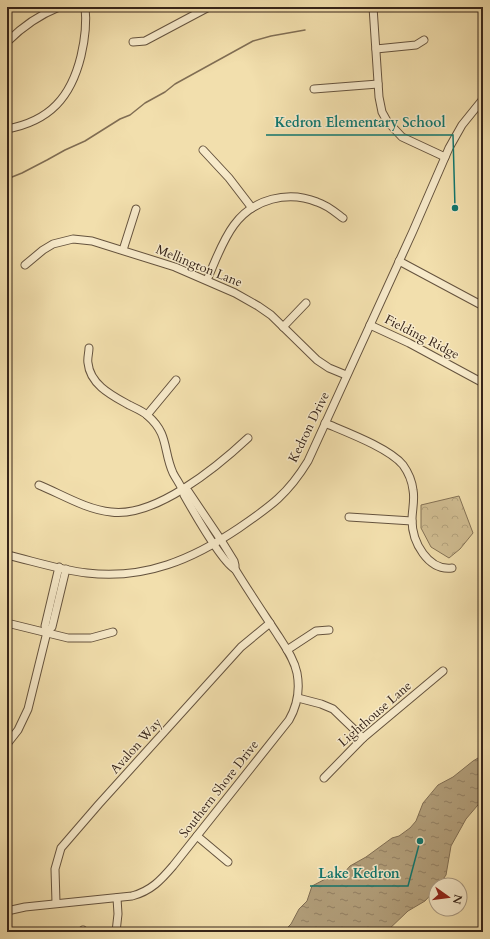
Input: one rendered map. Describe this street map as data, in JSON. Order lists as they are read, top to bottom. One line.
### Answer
{"streets":{"street":["Mellington Lane","Fielding Ridge","Kedron Drive","Lighthouse Lane","Avalon Way","Southern Shore Drive"]},"crossings":[["Mellington Lane","Kedron Drive"],["Fielding Ridge","Kedron Drive"],["Kedron Drive","Southern Shore Drive"],["Avalon Way","Southern Shore Drive"]],"places":["Kedron Elementary School","Lake Kedron"],"north":"right"}
